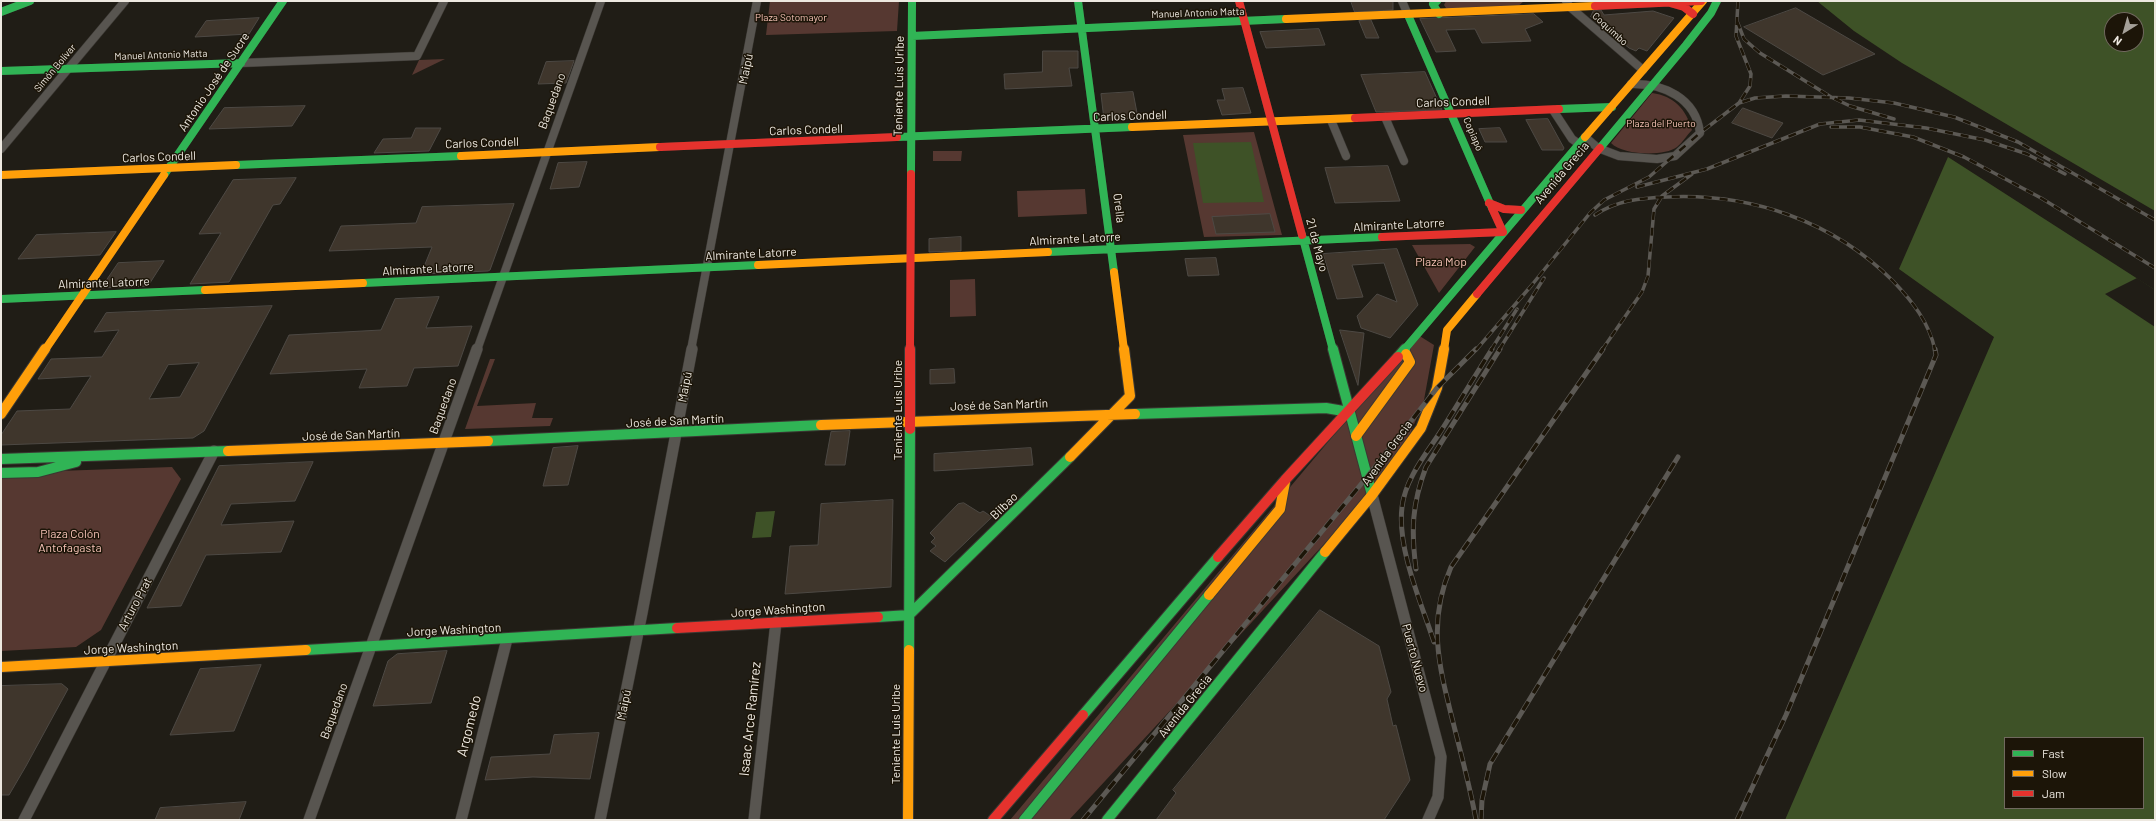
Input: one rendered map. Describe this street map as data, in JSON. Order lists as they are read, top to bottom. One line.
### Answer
{"streets":{"main road":["Manuel Antonio Matta","Antonio José de Sucre","Teniente Luis Uribe","Carlos Condell","Copiapó","Avenida Grecia","Orella","Almirante Latorre","21 de Mayo","José de San Martín","Bilbao","Jorge Washington"],"street":["Coquimbo","Simón Bolívar","Maipú","Baquedano","Arturo Prat","Puerto Nuevo","Isaac Arce Ramírez","Argomedo"]},"crossings":[["Manuel Antonio Matta","Coquimbo"],["Manuel Antonio Matta","Simón Bolívar"],["Manuel Antonio Matta","Antonio José de Sucre"],["Manuel Antonio Matta","Teniente Luis Uribe"],["Manuel Antonio Matta","Copiapó"],["Manuel Antonio Matta","Avenida Grecia"],["Manuel Antonio Matta","Orella"],["Manuel Antonio Matta","21 de Mayo"],["Coquimbo","Avenida Grecia"],["Maipú","Carlos Condell"],["Maipú","Almirante Latorre"],["Maipú","José de San Martín"],["Maipú","Jorge Washington"],["Antonio José de Sucre","Carlos Condell"],["Antonio José de Sucre","Almirante Latorre"],["Teniente Luis Uribe","Carlos Condell"],["Teniente Luis Uribe","Almirante Latorre"],["Teniente Luis Uribe","José de San Martín"],["Teniente Luis Uribe","Bilbao"],["Teniente Luis Uribe","Jorge Washington"],["Baquedano","Carlos Condell"],["Baquedano","Almirante Latorre"],["Baquedano","José de San Martín"],["Baquedano","Jorge Washington"],["Carlos Condell","Copiapó"],["Carlos Condell","Avenida Grecia"],["Carlos Condell","Orella"],["Carlos Condell","21 de Mayo"],["Copiapó","Avenida Grecia"],["Copiapó","Almirante Latorre"],["Avenida Grecia","Almirante Latorre"],["Avenida Grecia","21 de Mayo"],["Avenida Grecia","José de San Martín"],["Avenida Grecia","Puerto Nuevo"],["Orella","Almirante Latorre"],["Orella","José de San Martín"],["Orella","Bilbao"],["Almirante Latorre","21 de Mayo"],["21 de Mayo","José de San Martín"],["21 de Mayo","Puerto Nuevo"],["José de San Martín","Bilbao"],["José de San Martín","Arturo Prat"],["Bilbao","Jorge Washington"],["Arturo Prat","Jorge Washington"],["Jorge Washington","Isaac Arce Ramírez"],["Jorge Washington","Argomedo"]],"parks":["Plaza Sotomayor","Plaza del Puerto","Plaza Mop","Plaza Colón Antofagasta"],"legend":["Fast","Slow","Jam"],"north":"bottom left"}
